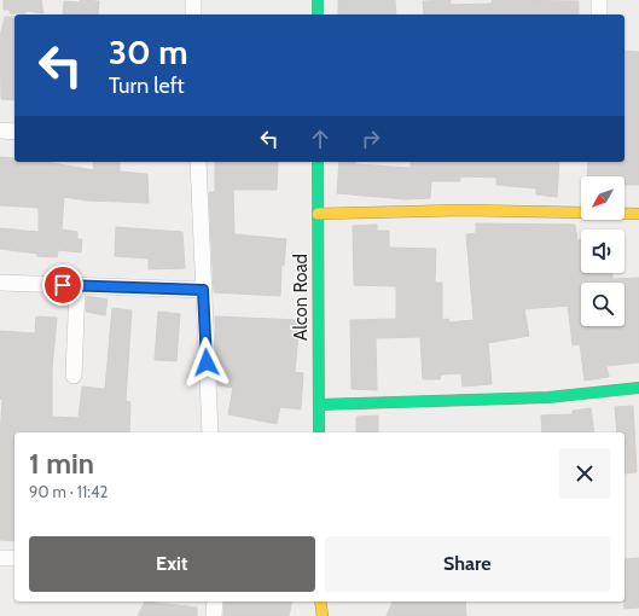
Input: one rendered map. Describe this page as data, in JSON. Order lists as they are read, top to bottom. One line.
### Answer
{"streets":{"street":["Alcon Road"]},"north":"bottom left","page":{"turn":["30 m","Turn left"],"heading":["1 min","90 m · 11:42"],"buttons":["Exit","Share"]}}
